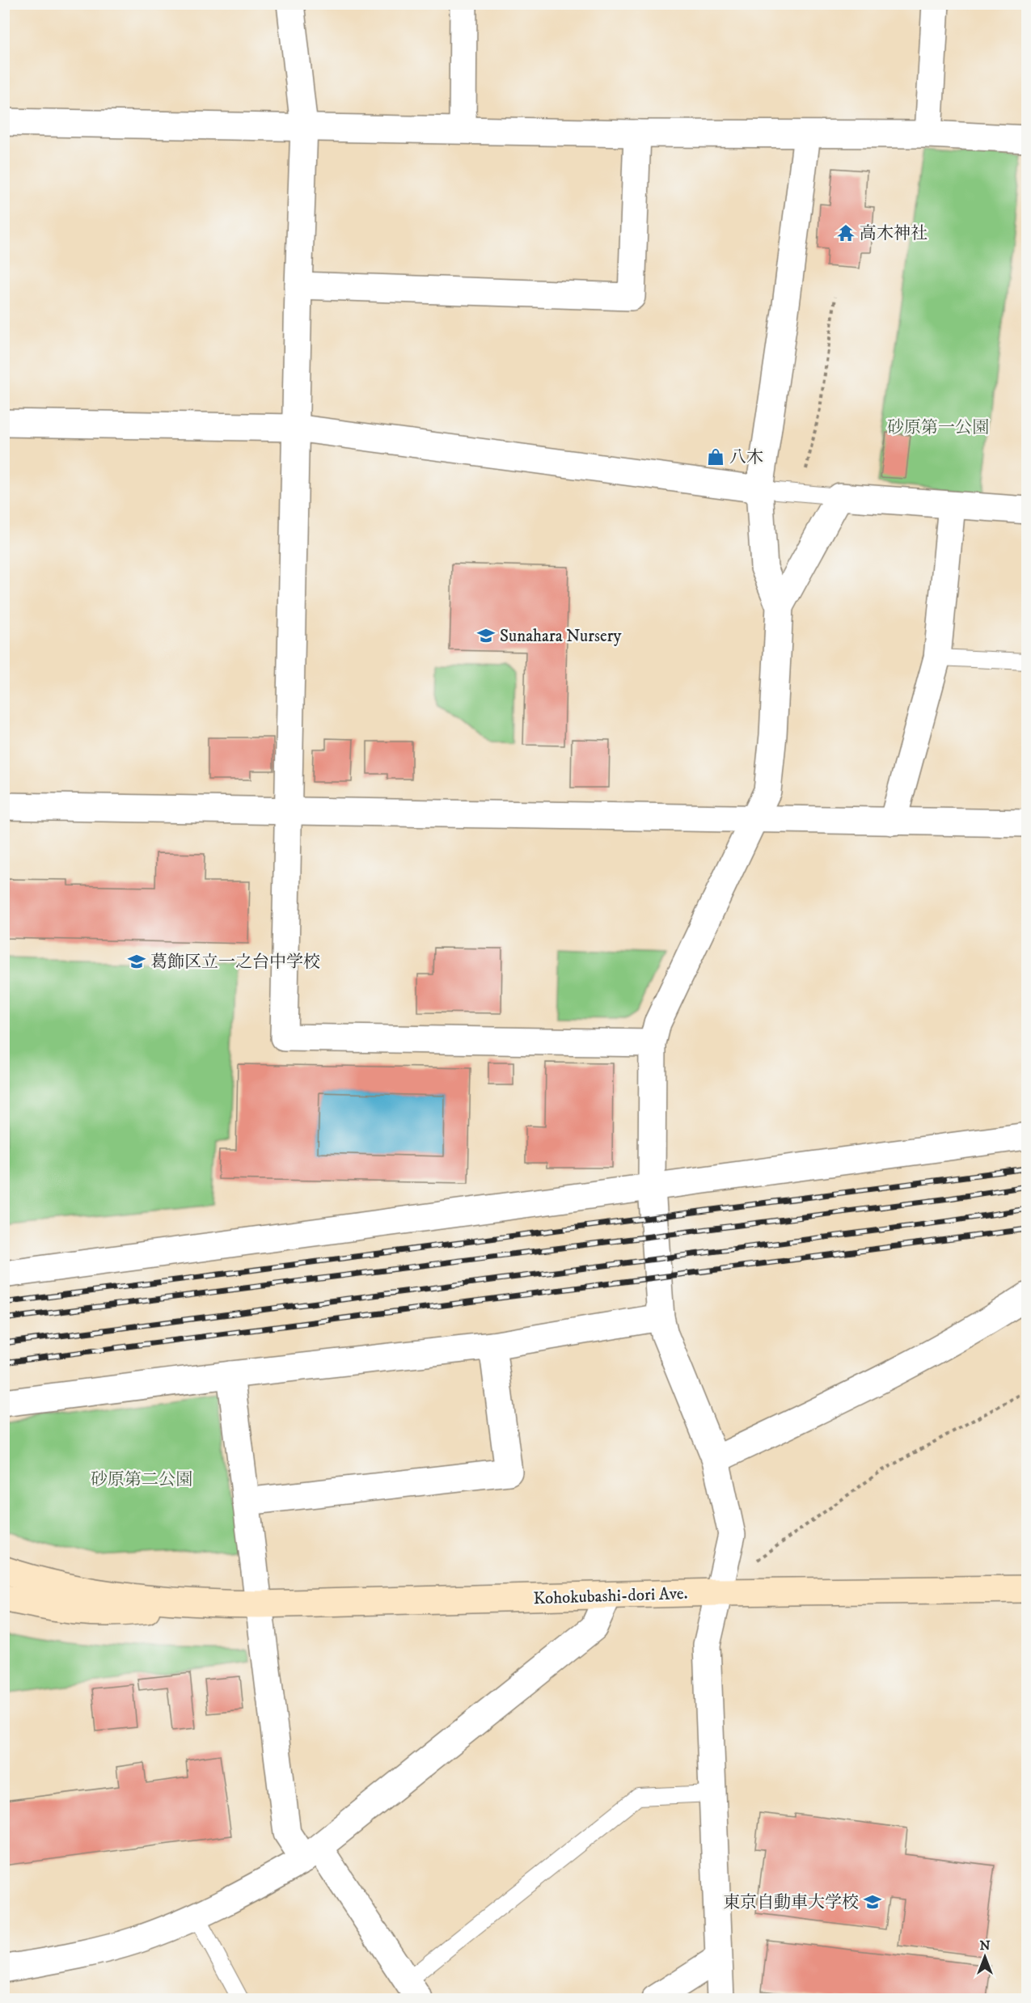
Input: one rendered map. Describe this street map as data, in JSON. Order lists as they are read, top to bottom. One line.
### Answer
{"streets":{"main road":["Kohokubashi-dori Ave."]},"parks":["砂原第一公園","砂原第二公園"],"places":{"temple":["高木神社"],"shop":["八木"],"school or university":["Sunahara Nursery","葛飾区立一之台中学校","東京自動車大学校"]},"north":"top"}
